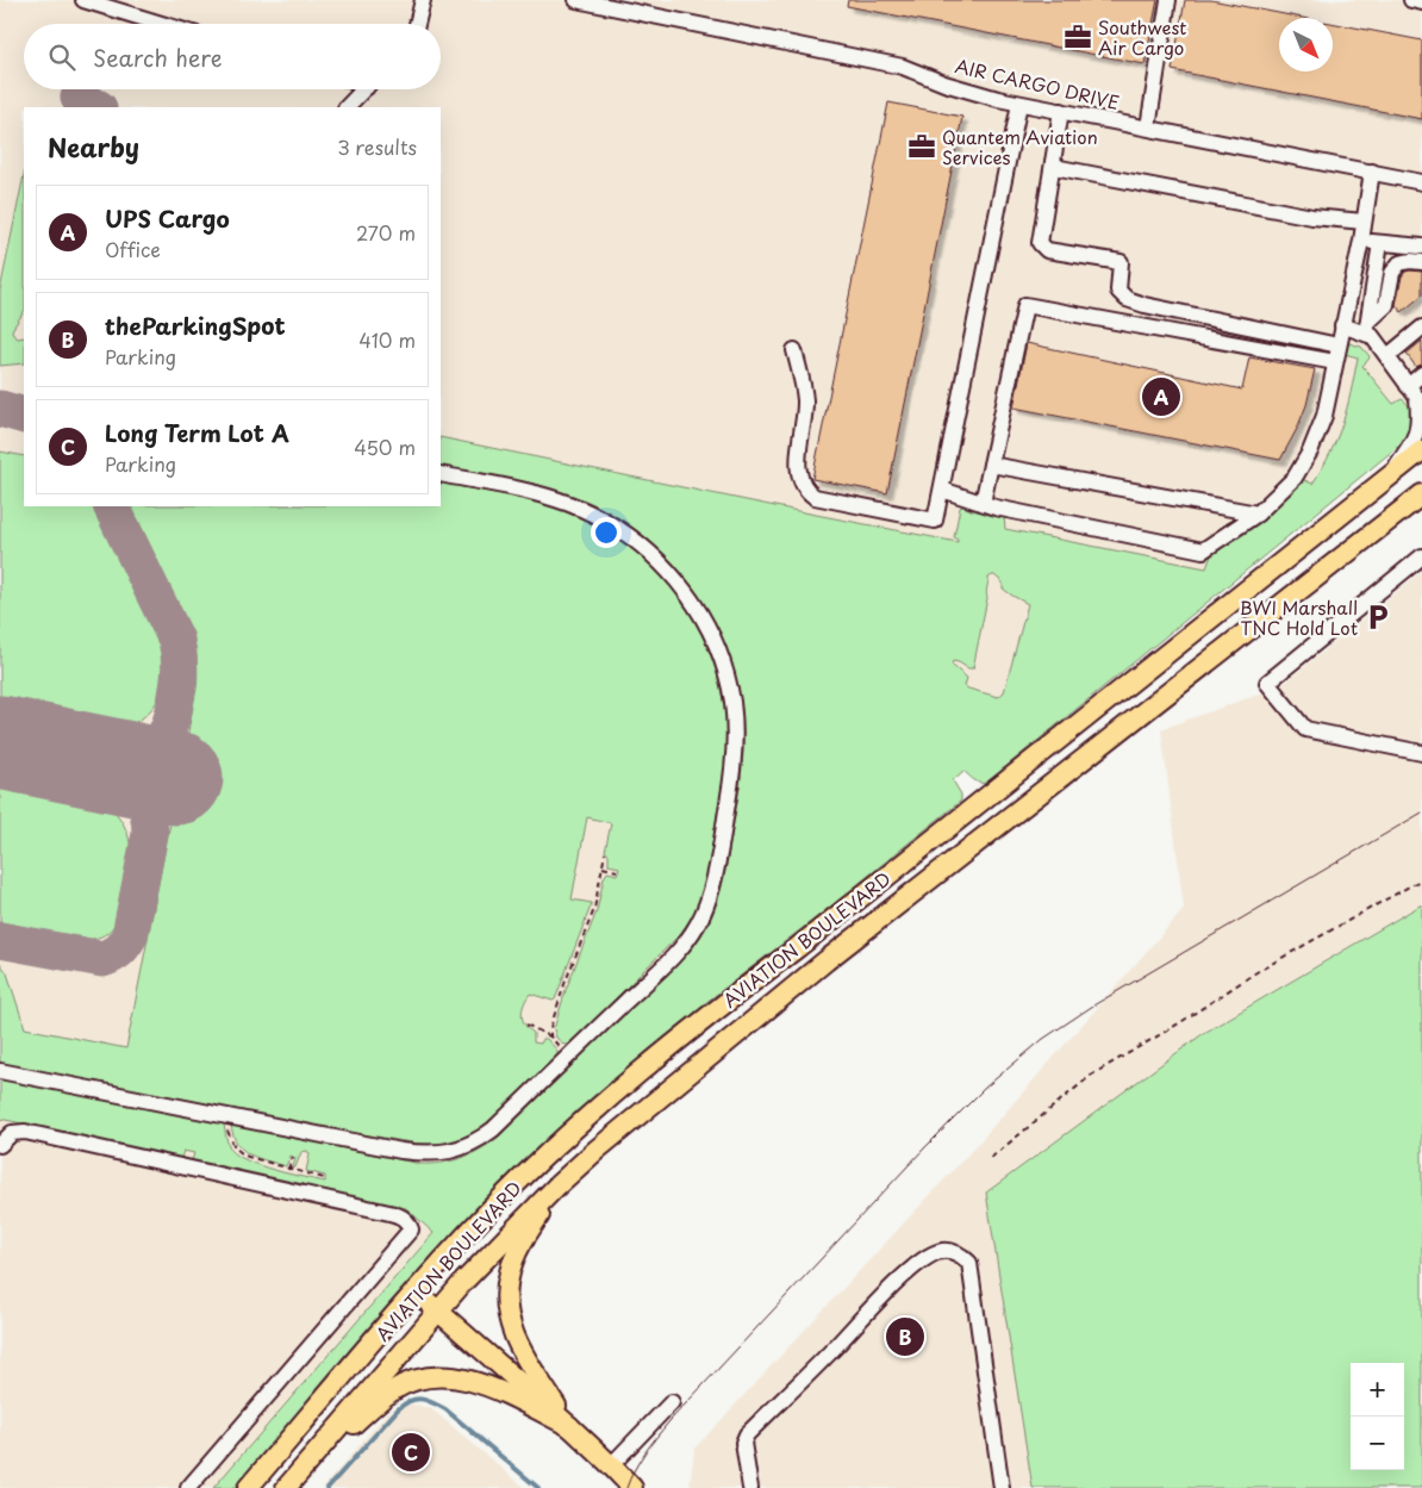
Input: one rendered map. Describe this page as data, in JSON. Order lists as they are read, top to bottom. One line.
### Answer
{"streets":{"main road":["AVIATION BOULEVARD"],"street":["AIR CARGO DRIVE"]},"places":{"office":["Southwest Air Cargo","Quantem Aviation Services"],"parking":["BWI Marshall TNC Hold Lot"]},"north":"bottom right","page":{"search":"Search here","heading":["Nearby","3 results"],"list":[{"mark":"A","name":"UPS Cargo","note":"Office","value":"270 m"},{"mark":"B","name":"theParkingSpot","note":"Parking","value":"410 m"},{"mark":"C","name":"Long Term Lot A","note":"Parking","value":"450 m"}],"pins":["A","B","C"],"map_buttons":["+","−"]}}
